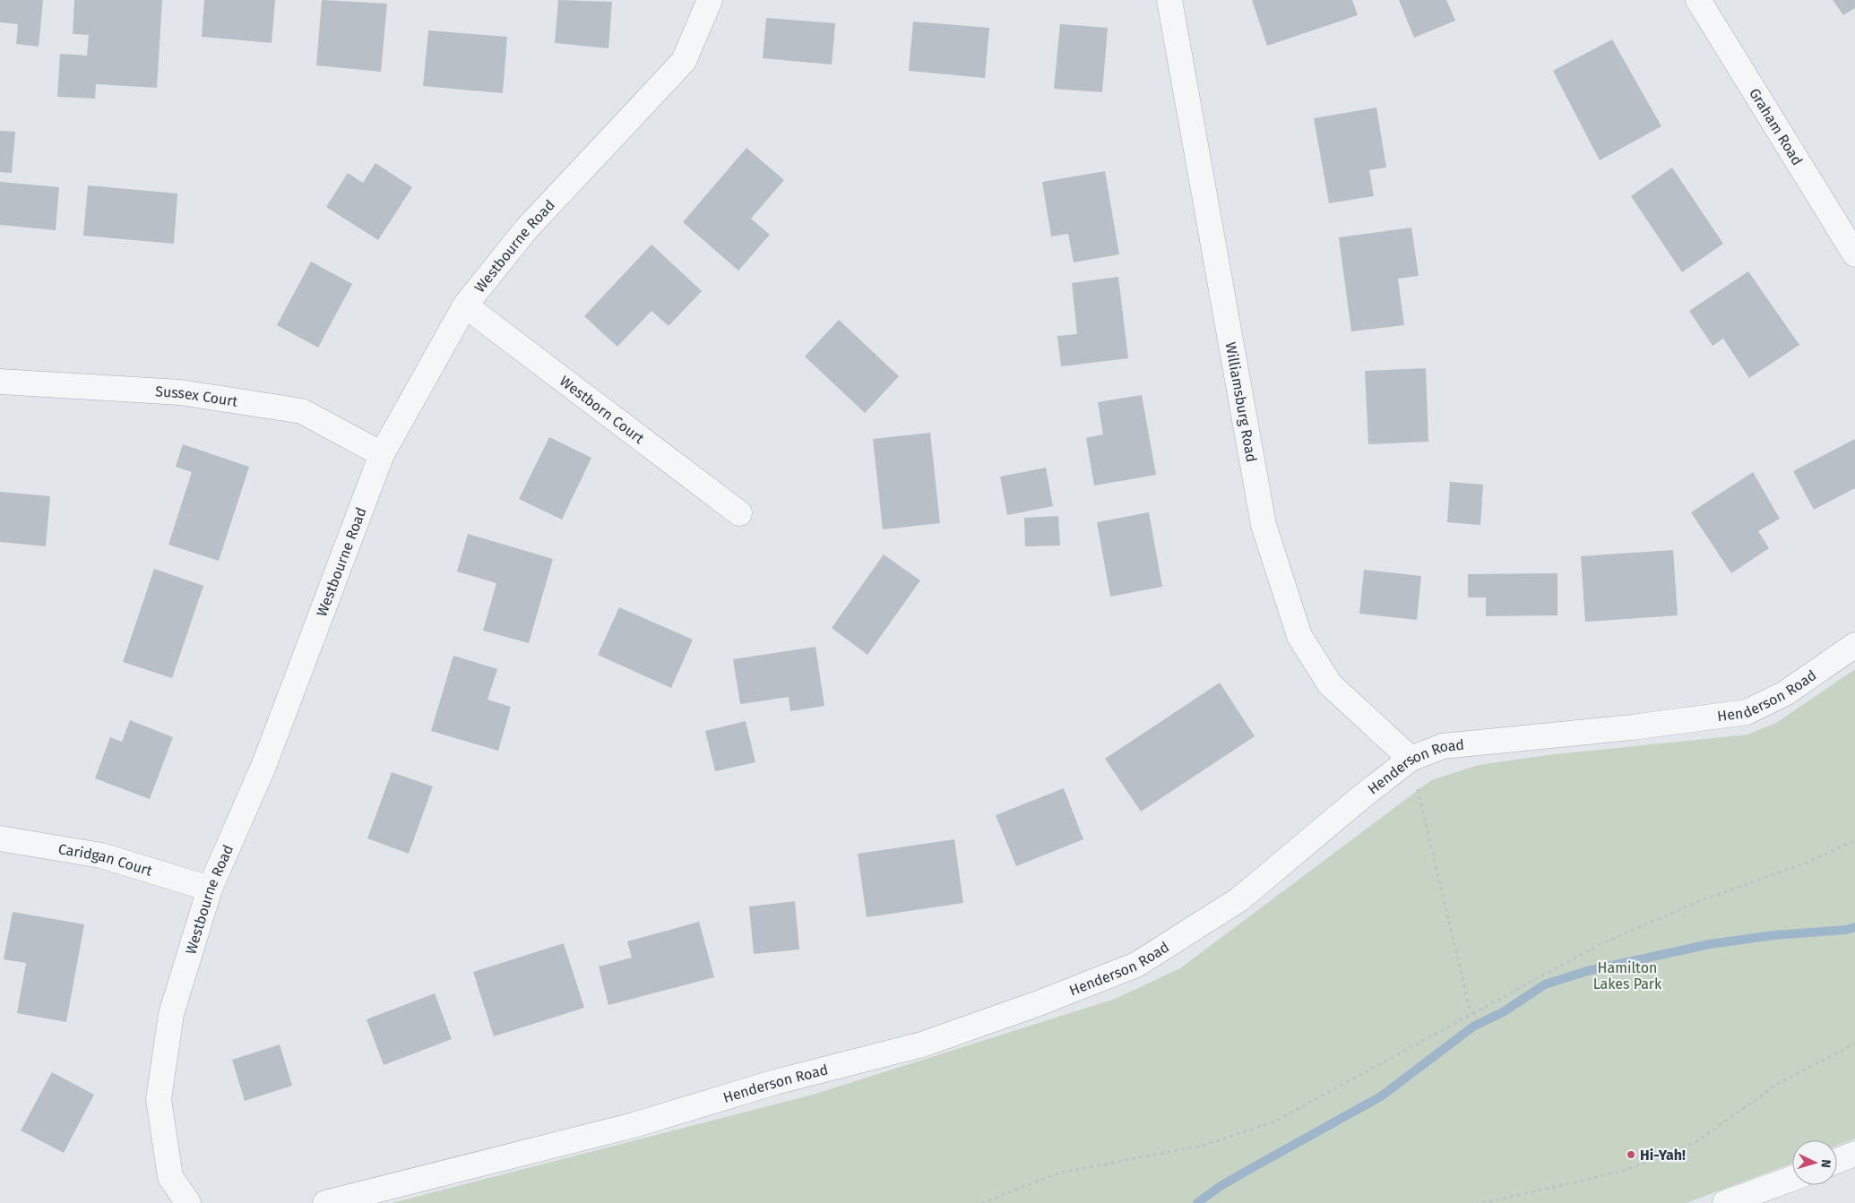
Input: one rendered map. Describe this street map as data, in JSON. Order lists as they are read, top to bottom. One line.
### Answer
{"streets":{"street":["Graham Road","Westbourne Road","Sussex Court","Williamsburg Road","Westborn Court","Henderson Road","Caridgan Court"]},"crossings":[["Westbourne Road","Sussex Court"],["Westbourne Road","Westborn Court"],["Westbourne Road","Caridgan Court"],["Williamsburg Road","Henderson Road"]],"parks":["Hamilton Lakes Park"],"places":["Hi-Yah!"],"north":"right"}
